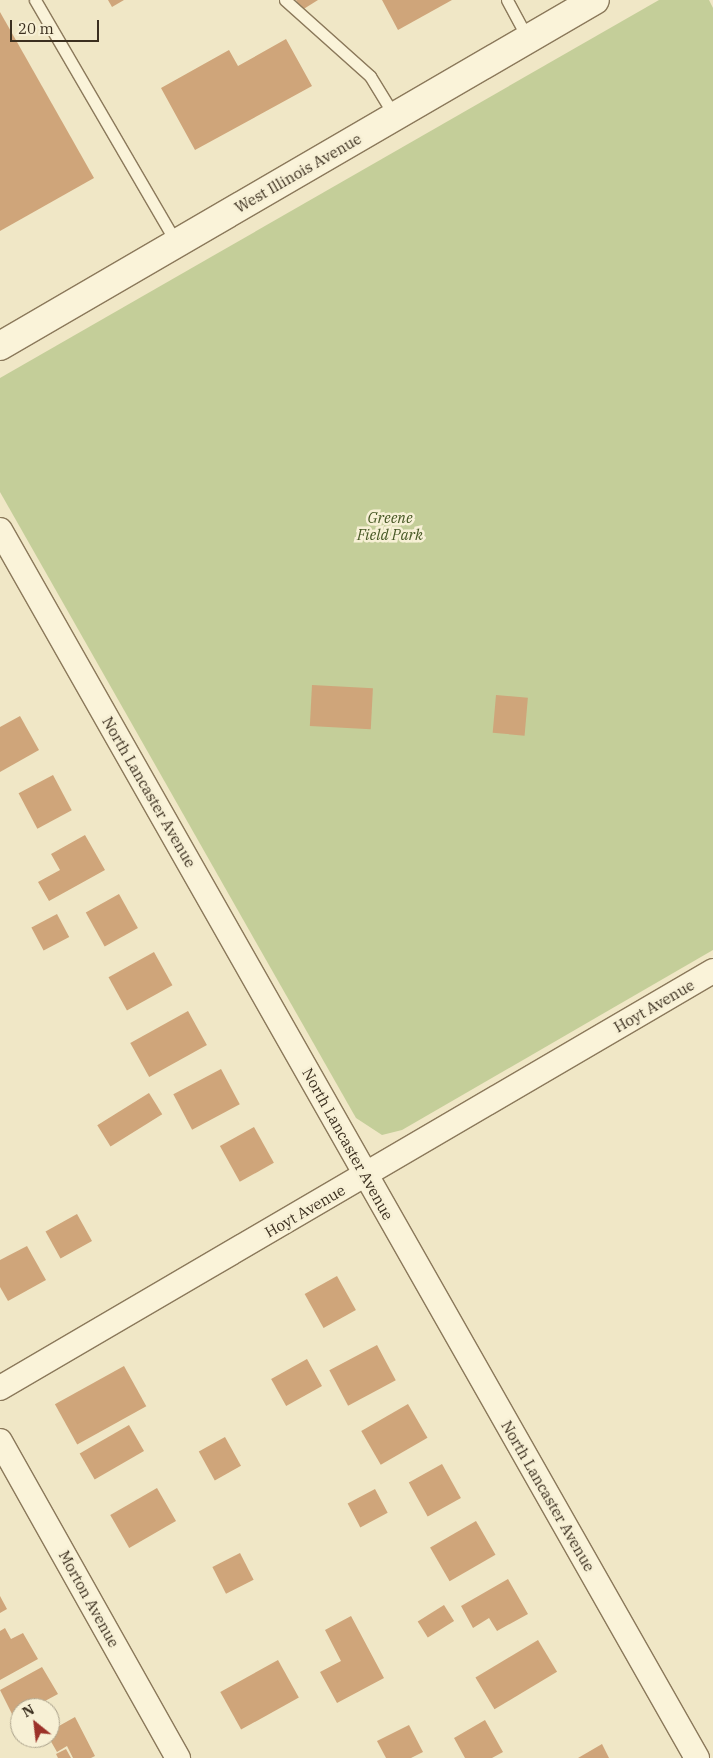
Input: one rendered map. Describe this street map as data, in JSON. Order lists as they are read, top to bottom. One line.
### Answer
{"streets":{"main road":["West Illinois Avenue"],"street":["North Lancaster Avenue","Hoyt Avenue","Morton Avenue"]},"crossings":[["North Lancaster Avenue","Hoyt Avenue"]],"parks":["Greene Field Park"],"scale_bar":"20 m","north":"top left"}
